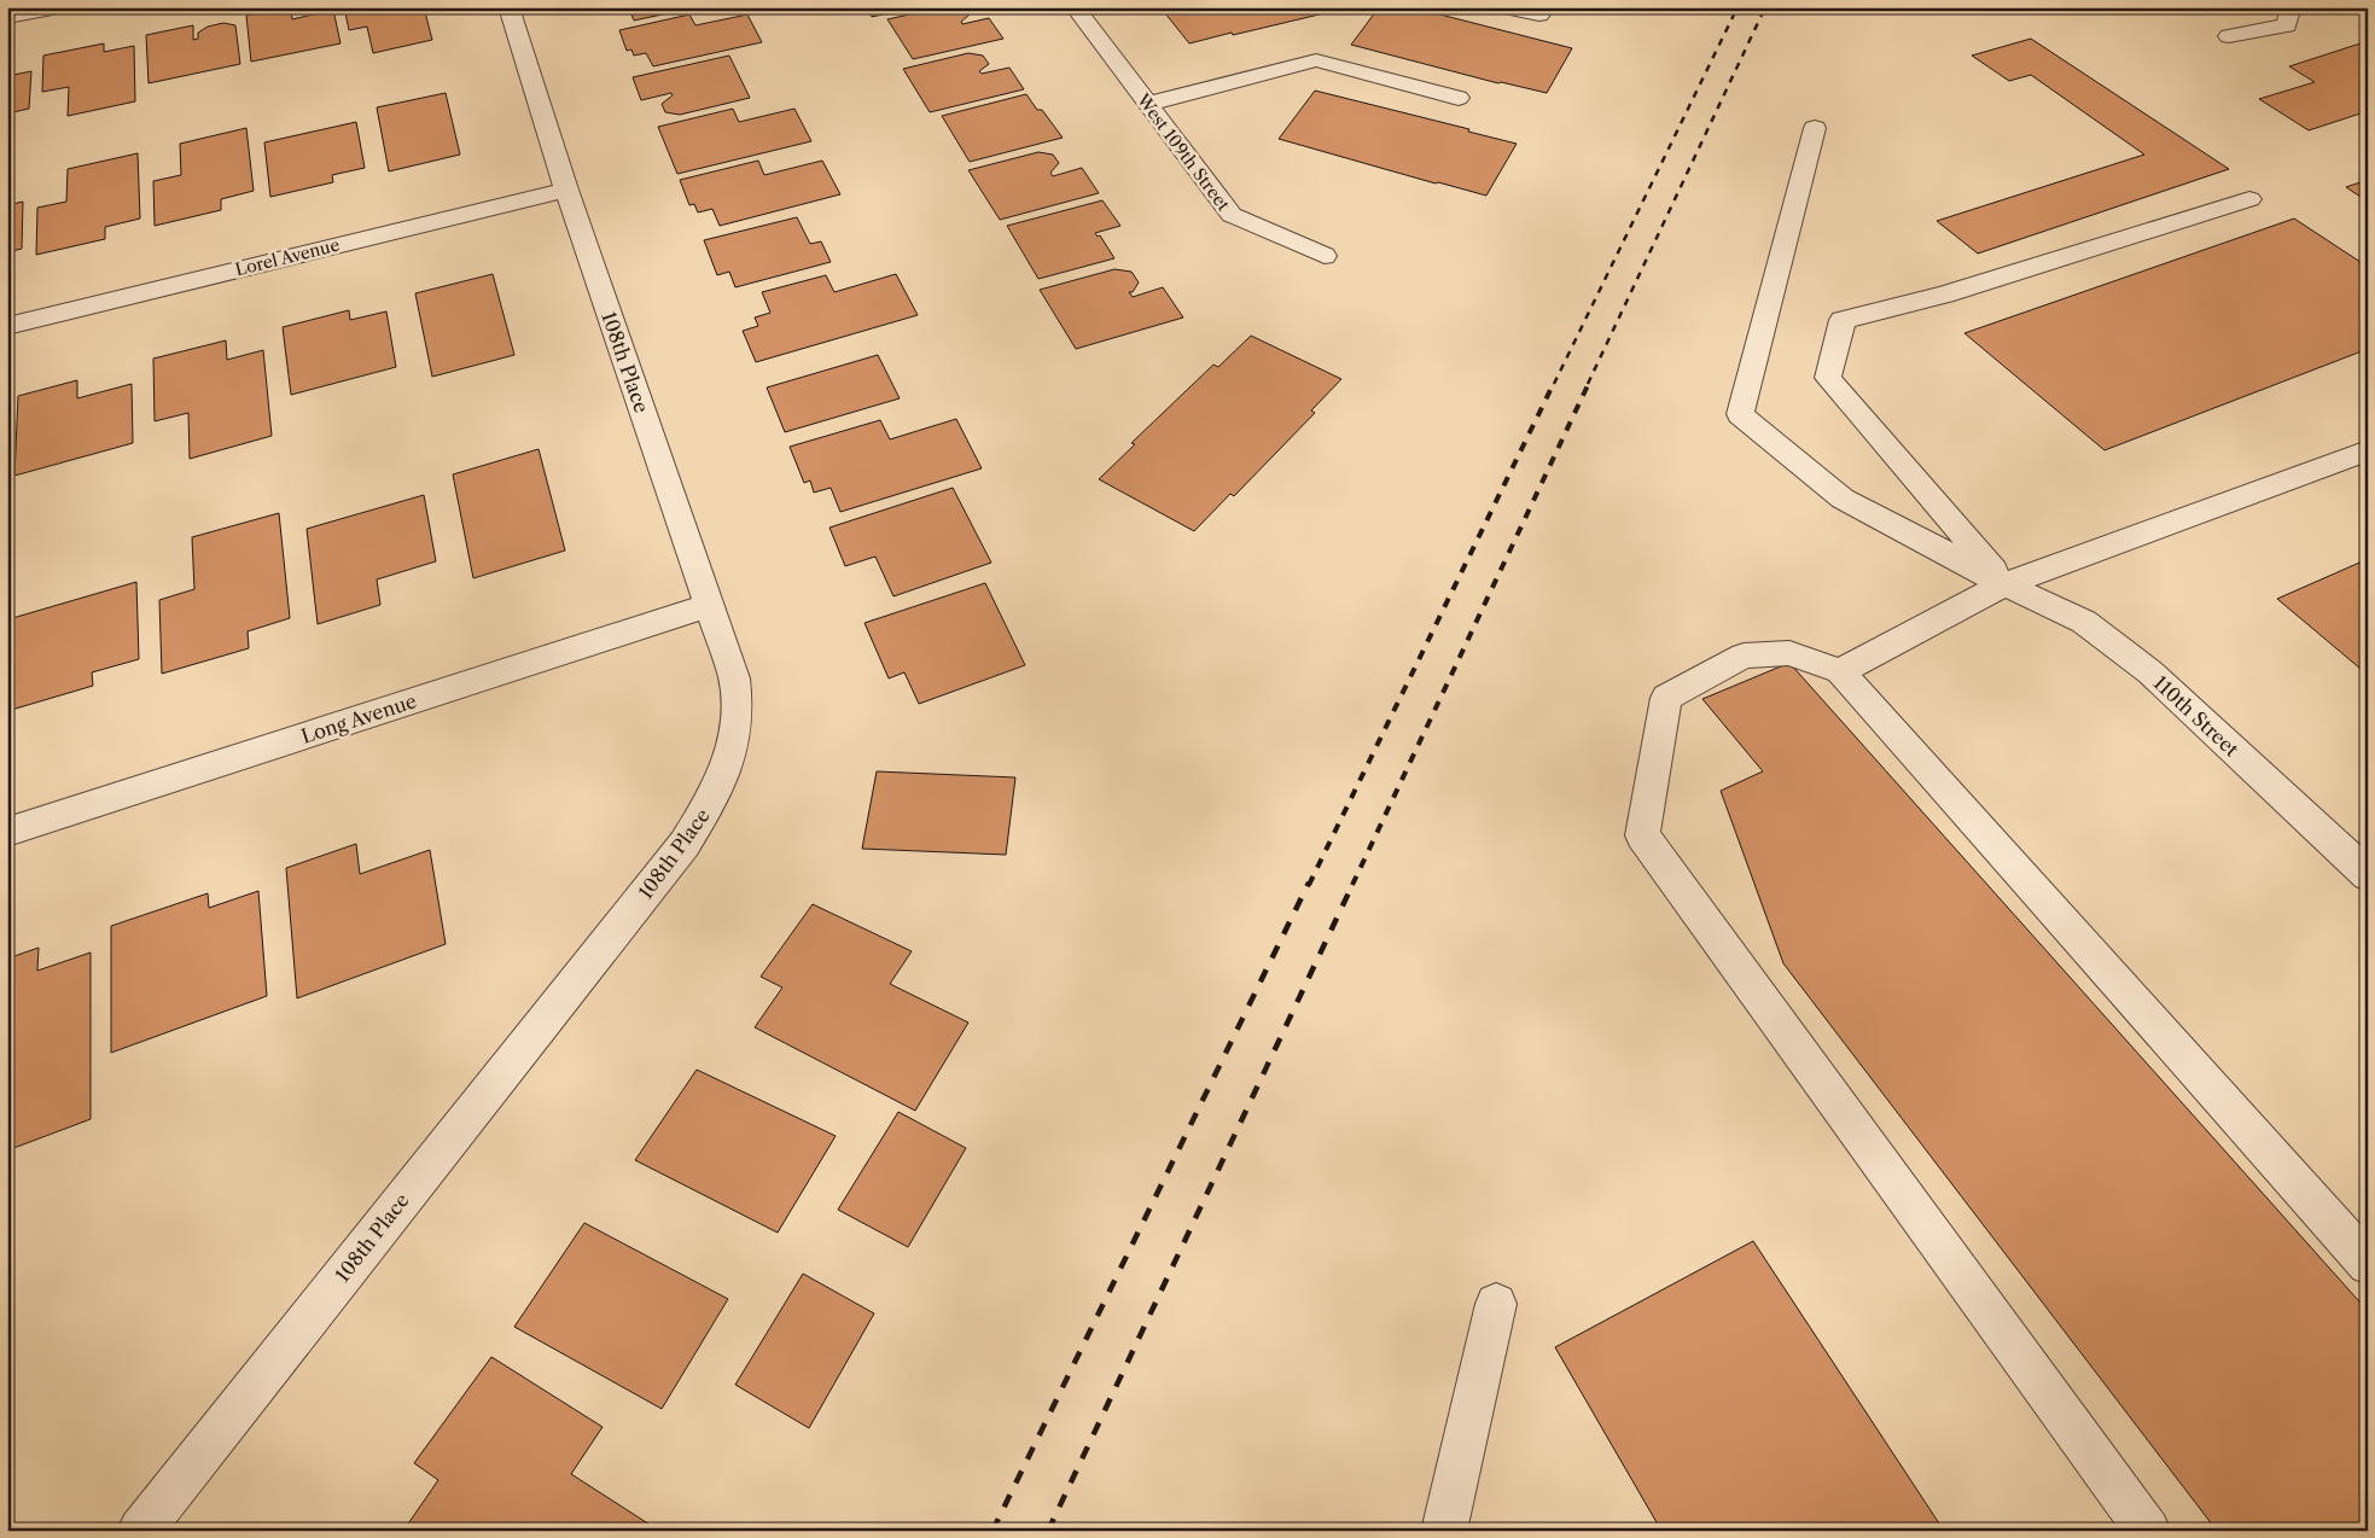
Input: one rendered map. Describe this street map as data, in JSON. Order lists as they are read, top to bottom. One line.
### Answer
{"streets":{"street":["West 109th Street","Lorel Avenue","108th Place","110th Street","Long Avenue"]},"crossings":[["Lorel Avenue","108th Place"],["108th Place","Long Avenue"]]}
